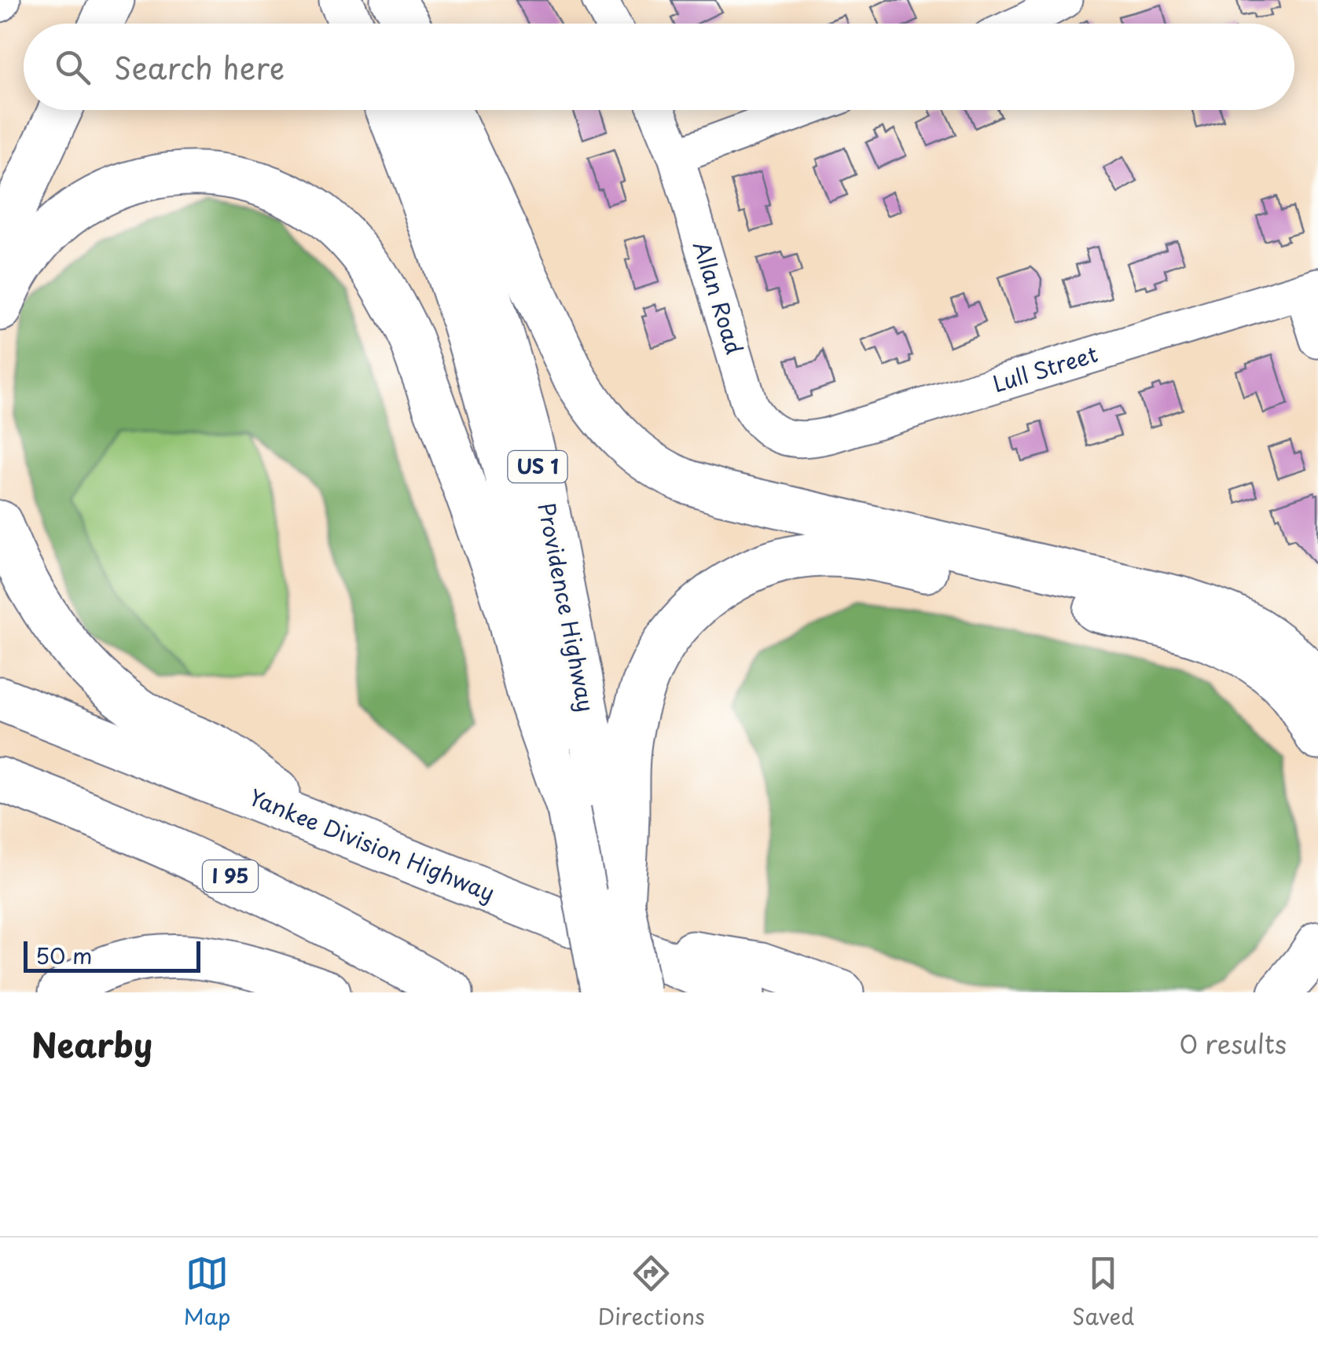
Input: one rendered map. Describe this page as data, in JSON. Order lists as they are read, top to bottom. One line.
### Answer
{"streets":{"main road":["US 1","Providence Highway","Yankee Division Highway","I 95"],"street":["Allan Road","Lull Street"]},"crossings":[["Allan Road","Lull Street"]],"scale_bar":"50 m","page":{"search":"Search here","scale":"50 m","heading":["Nearby","0 results"],"nav":["Map","Directions","Saved"]}}
